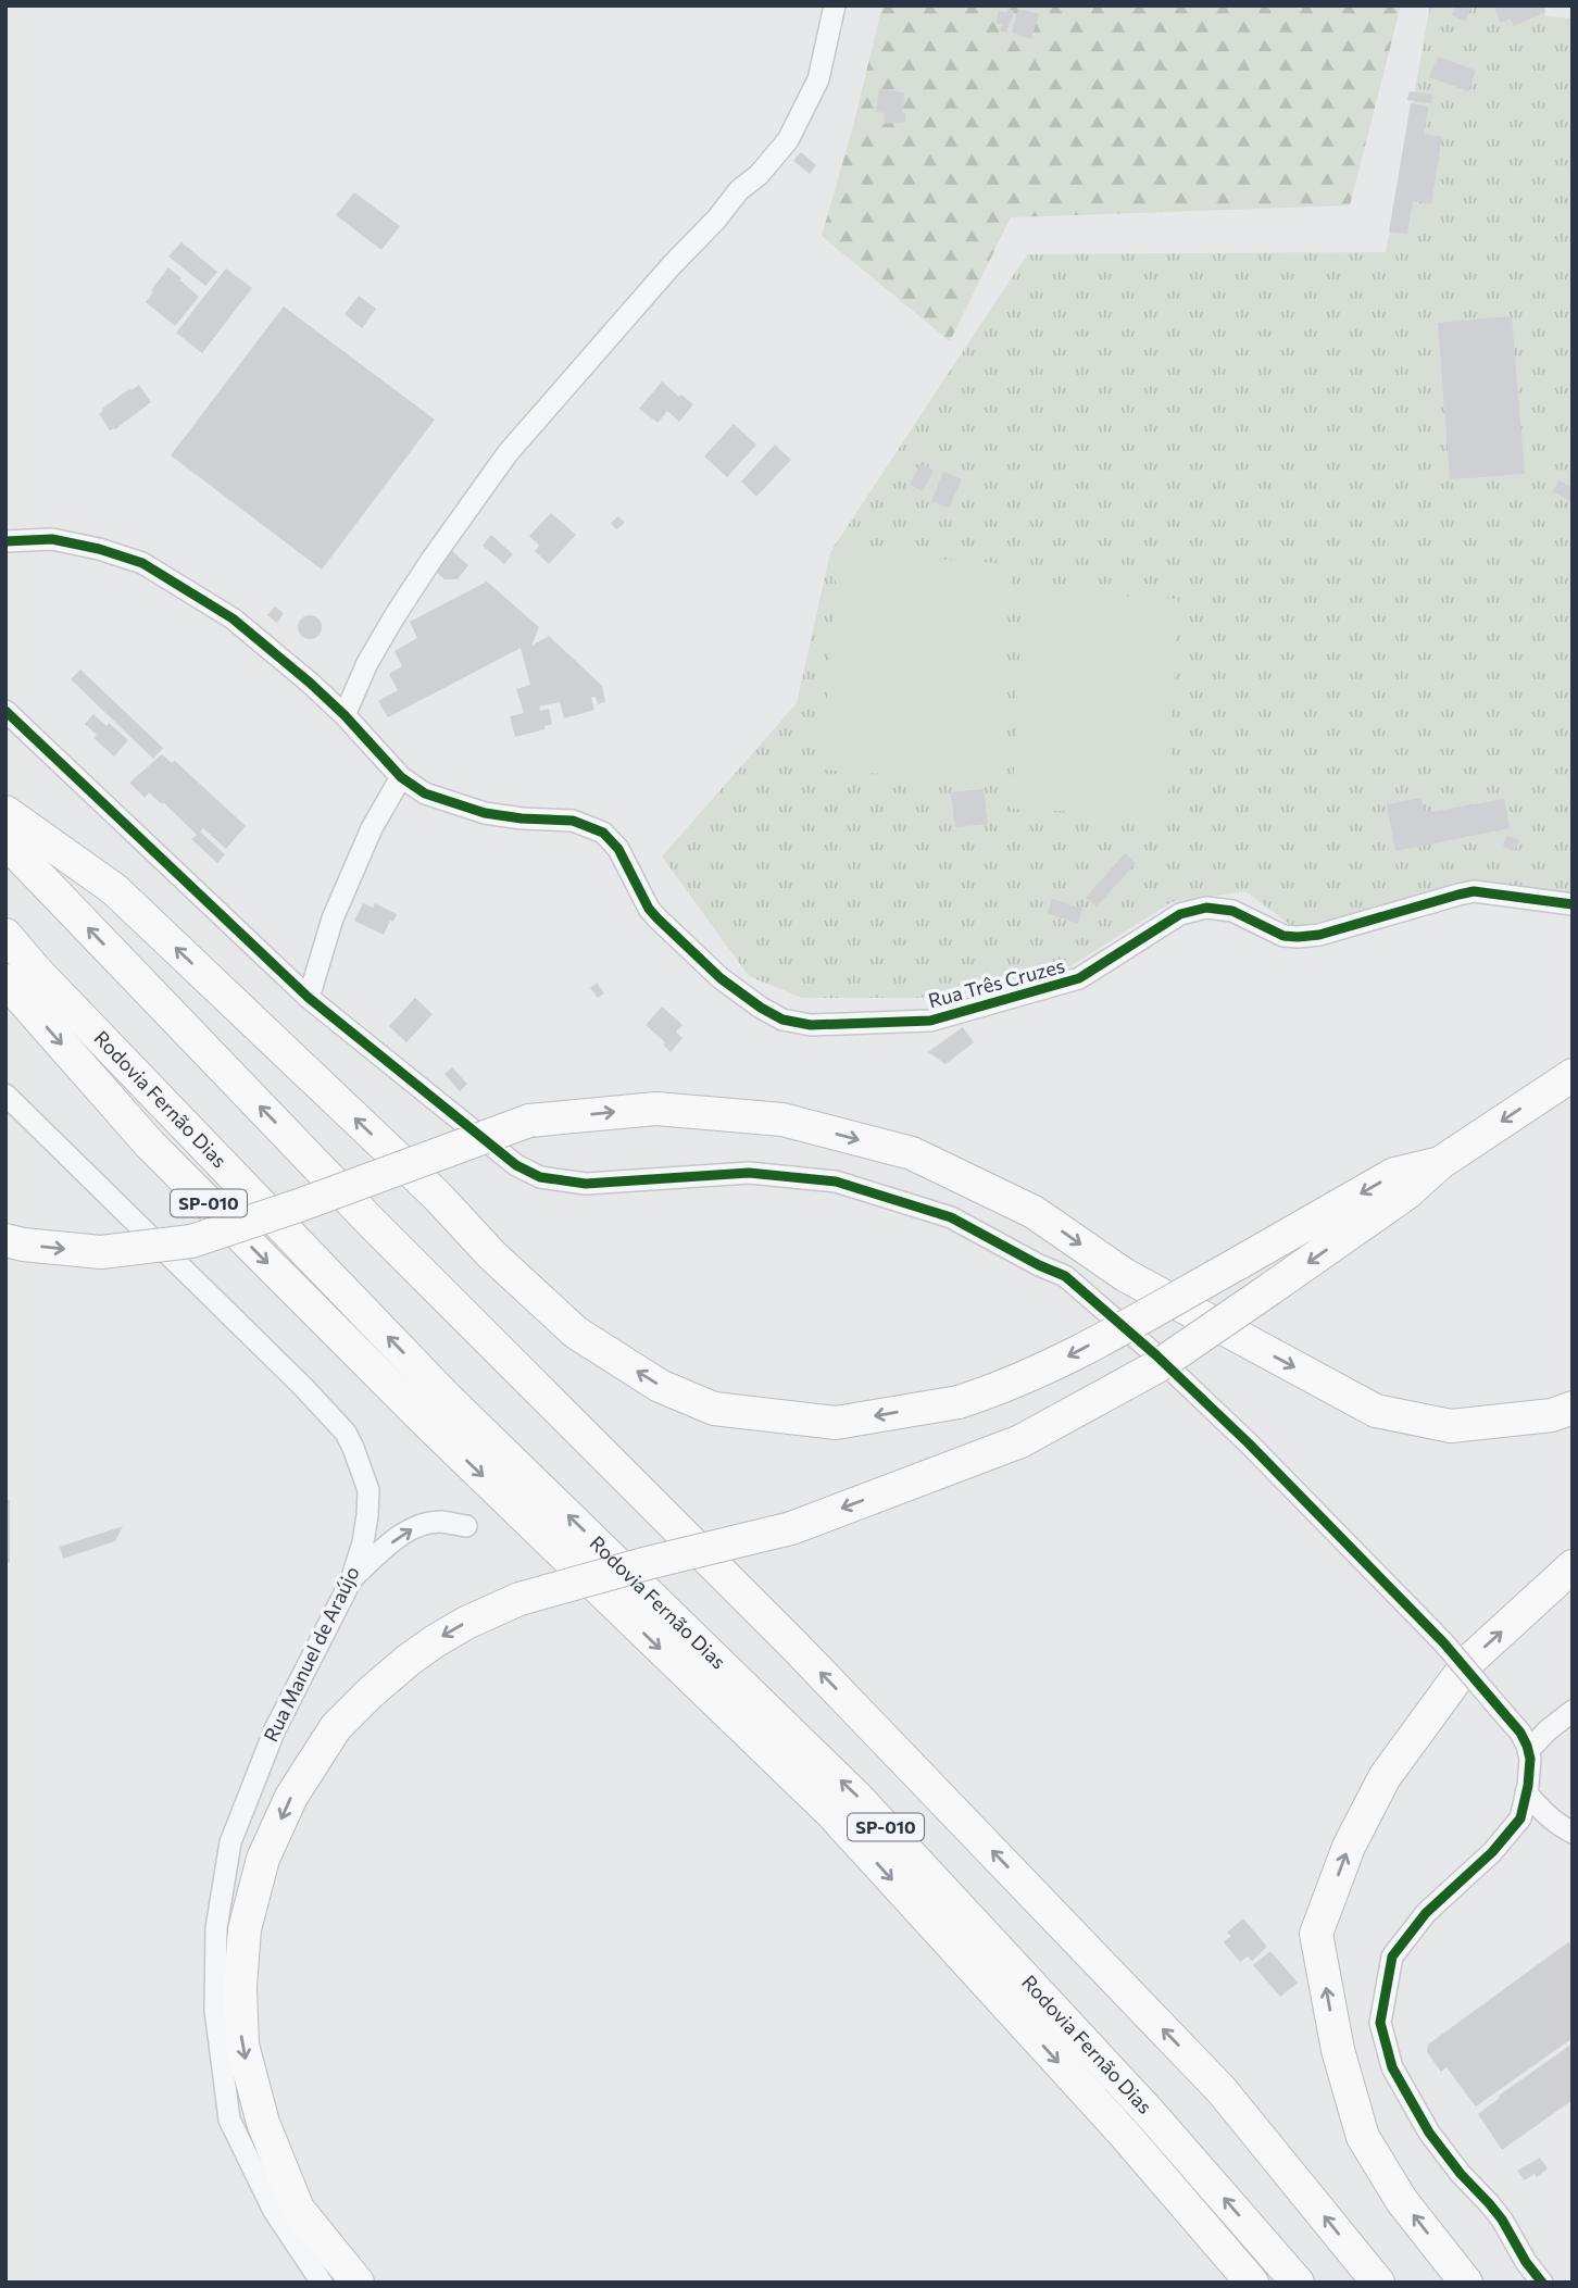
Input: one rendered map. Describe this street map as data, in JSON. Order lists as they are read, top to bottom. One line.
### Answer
{"streets":{"highway":["Rodovia Fernão Dias","SP-010"],"street":["Rua Três Cruzes","Rua Manuel de Araújo"]}}
